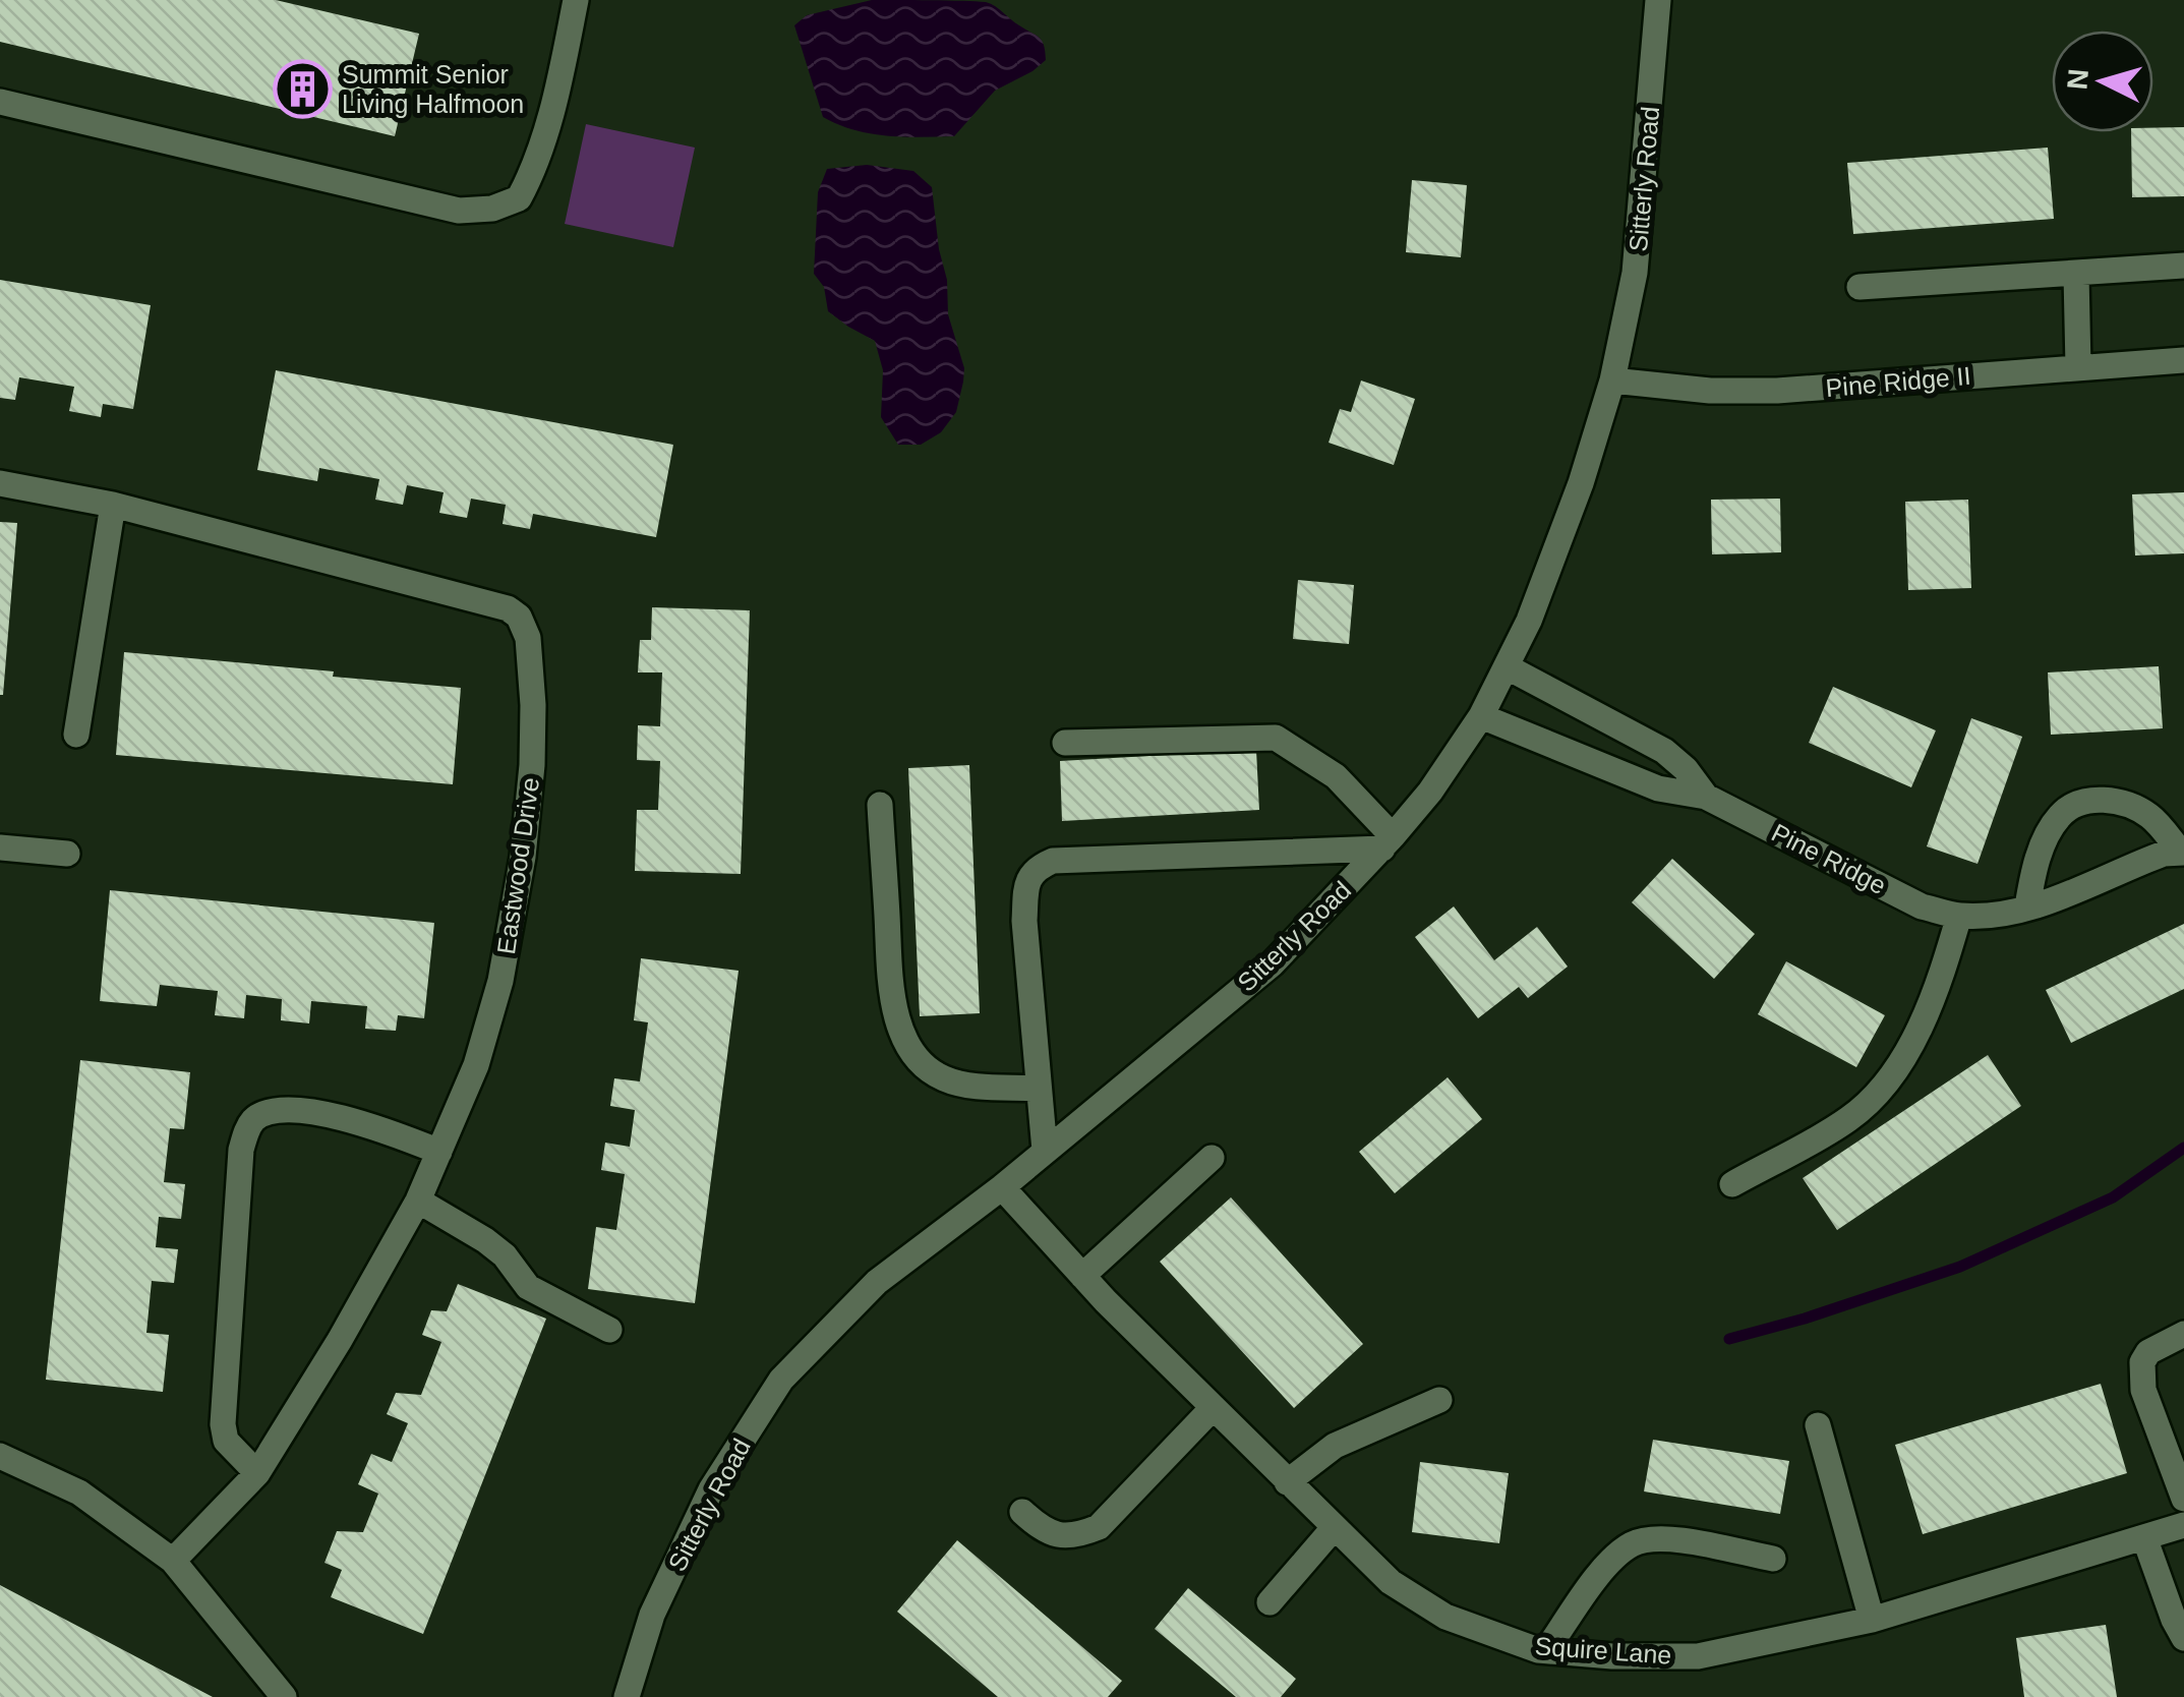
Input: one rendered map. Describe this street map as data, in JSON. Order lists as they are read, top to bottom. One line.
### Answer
{"streets":{"street":["Sitterly Road","Pine Ridge II","Pine Ridge","Eastwood Drive","Squire Lane"]},"crossings":[["Sitterly Road","Pine Ridge II"],["Sitterly Road","Pine Ridge"],["Sitterly Road","Squire Lane"]],"places":{"building":["Summit Senior Living Halfmoon"]},"north":"left"}
